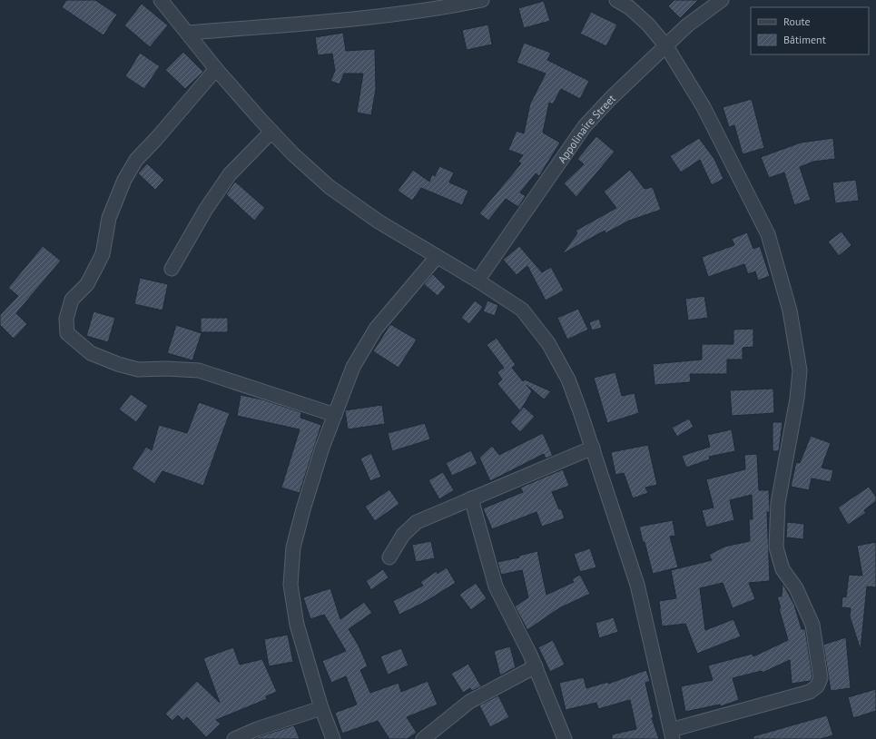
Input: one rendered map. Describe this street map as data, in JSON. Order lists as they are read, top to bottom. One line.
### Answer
{"streets":{"street":["Appolinaire Street"]},"legend":["Route","Bâtiment"]}
